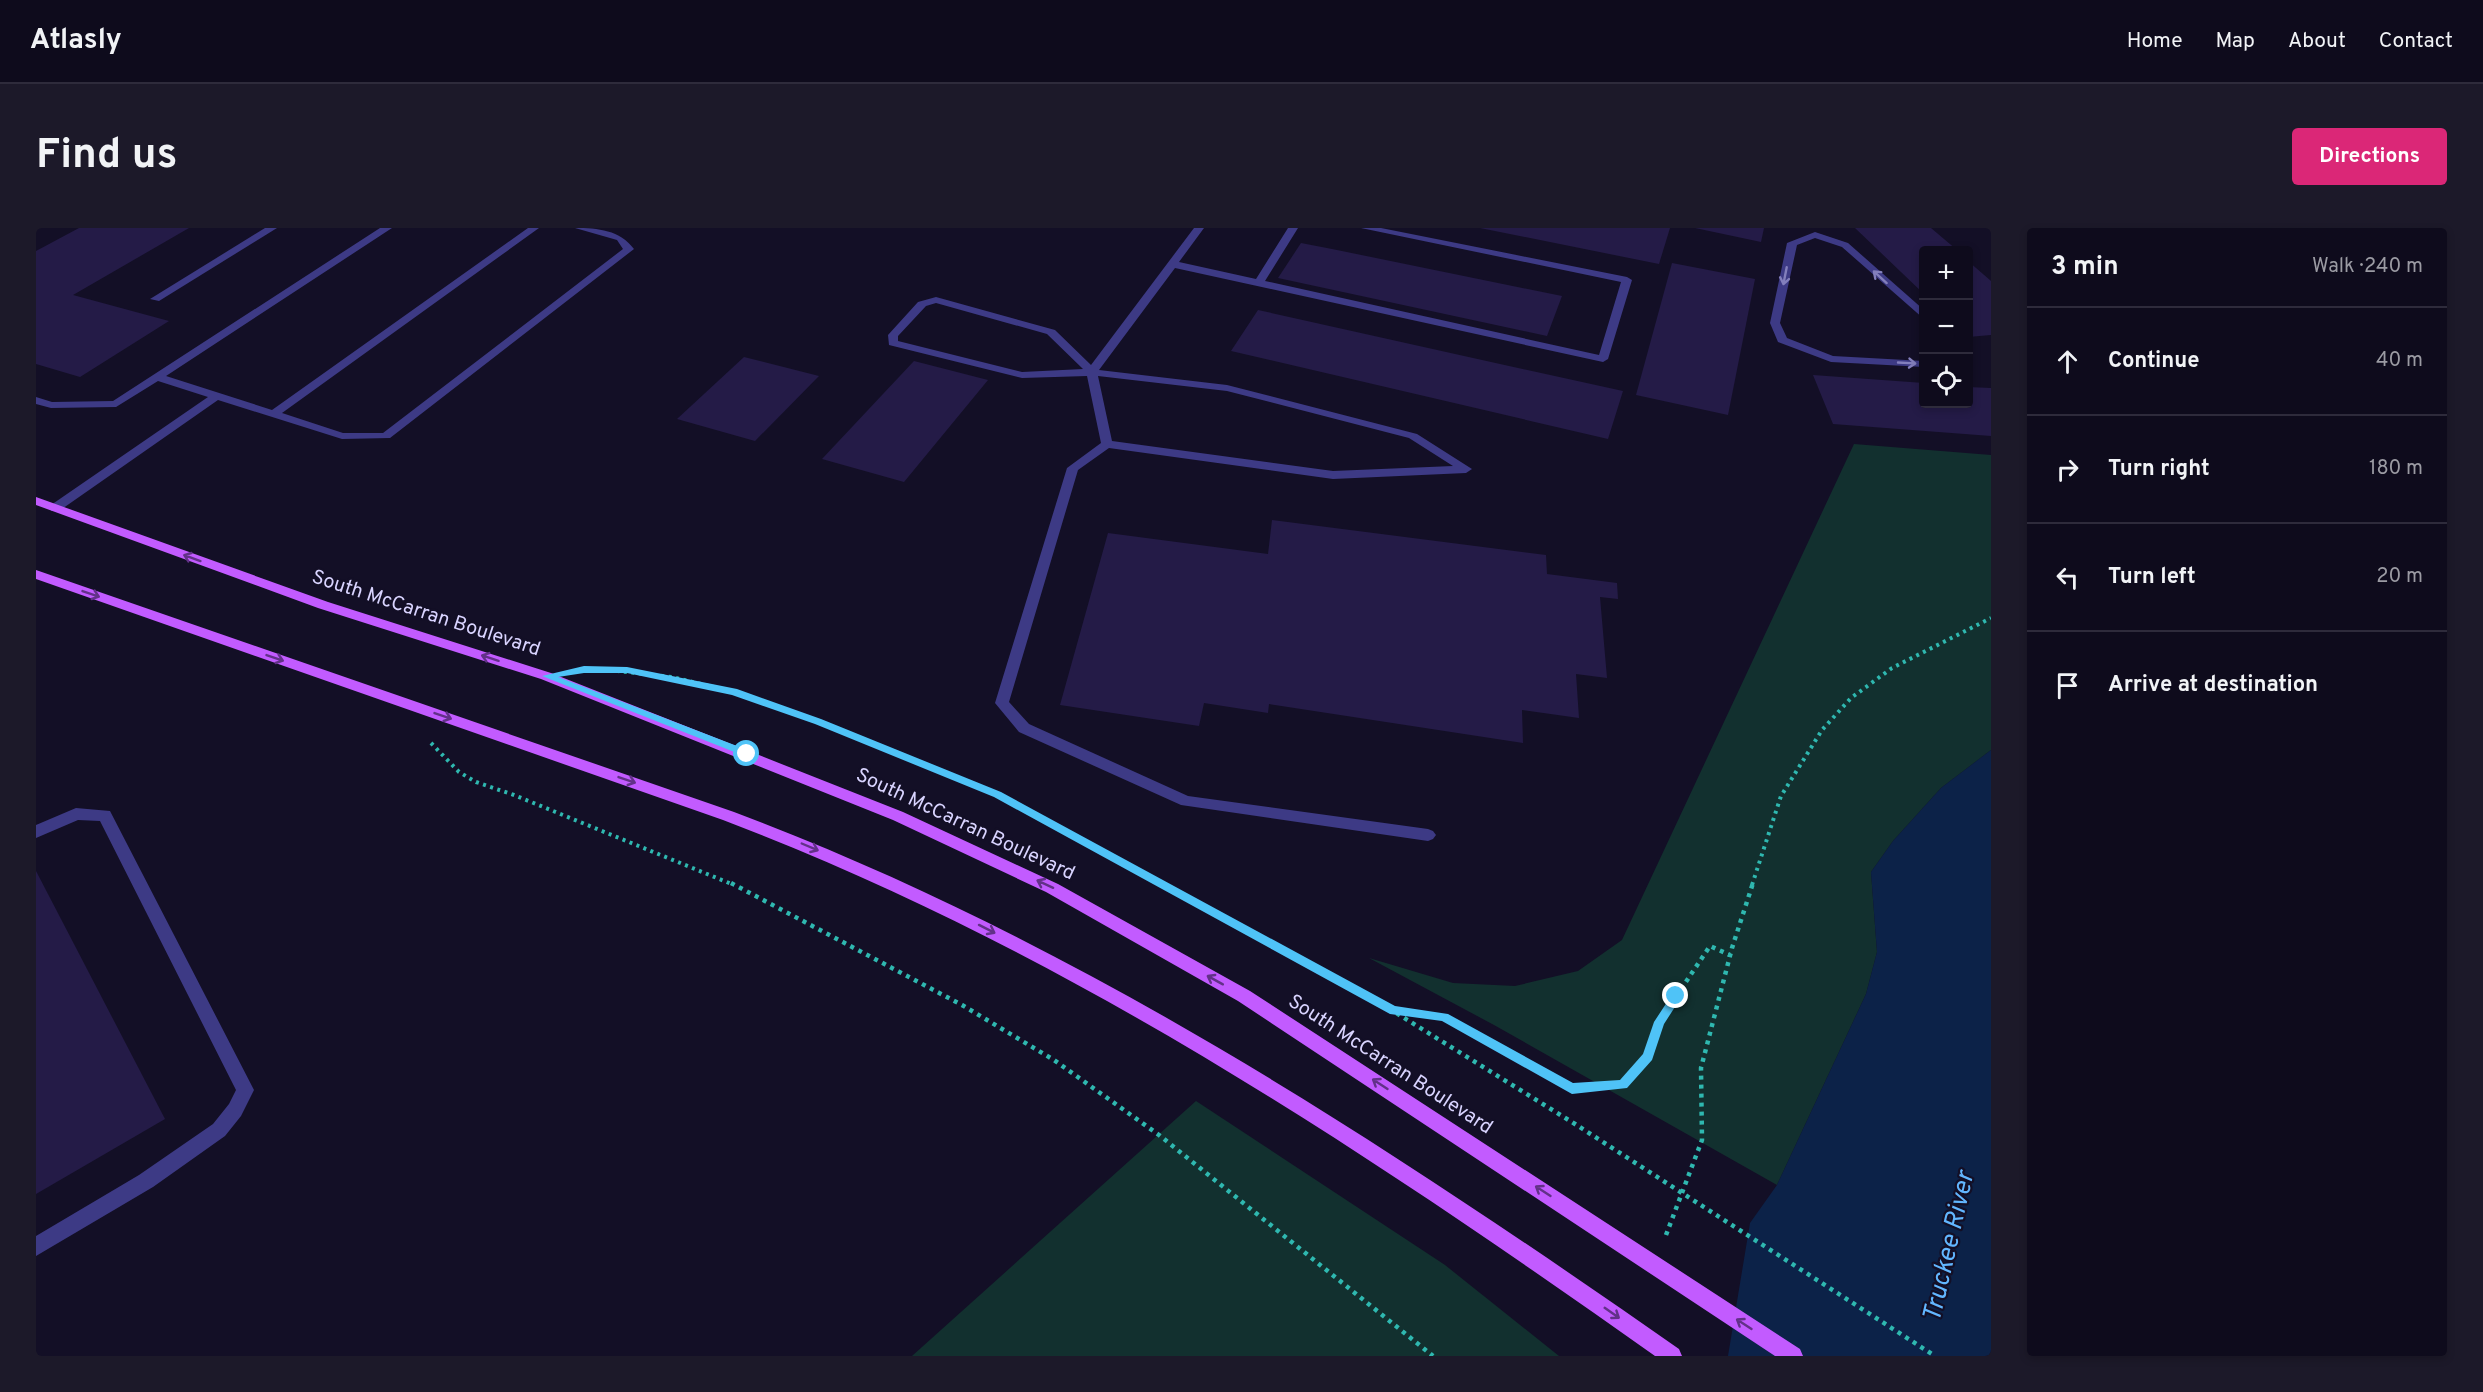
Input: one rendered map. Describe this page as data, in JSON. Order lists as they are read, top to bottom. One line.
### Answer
{"streets":{"main road":["South McCarran Boulevard"]},"water":["Truckee River"],"page":{"header":"Atlasly","nav":["Home","Map","About","Contact"],"buttons":"Directions","title":"Find us","heading":["3 min","Walk · 240 m"],"map_buttons":["+","−"],"list":[["Continue","40 m"],["Turn right","180 m"],["Turn left","20 m"],"Arrive at destination"]}}
